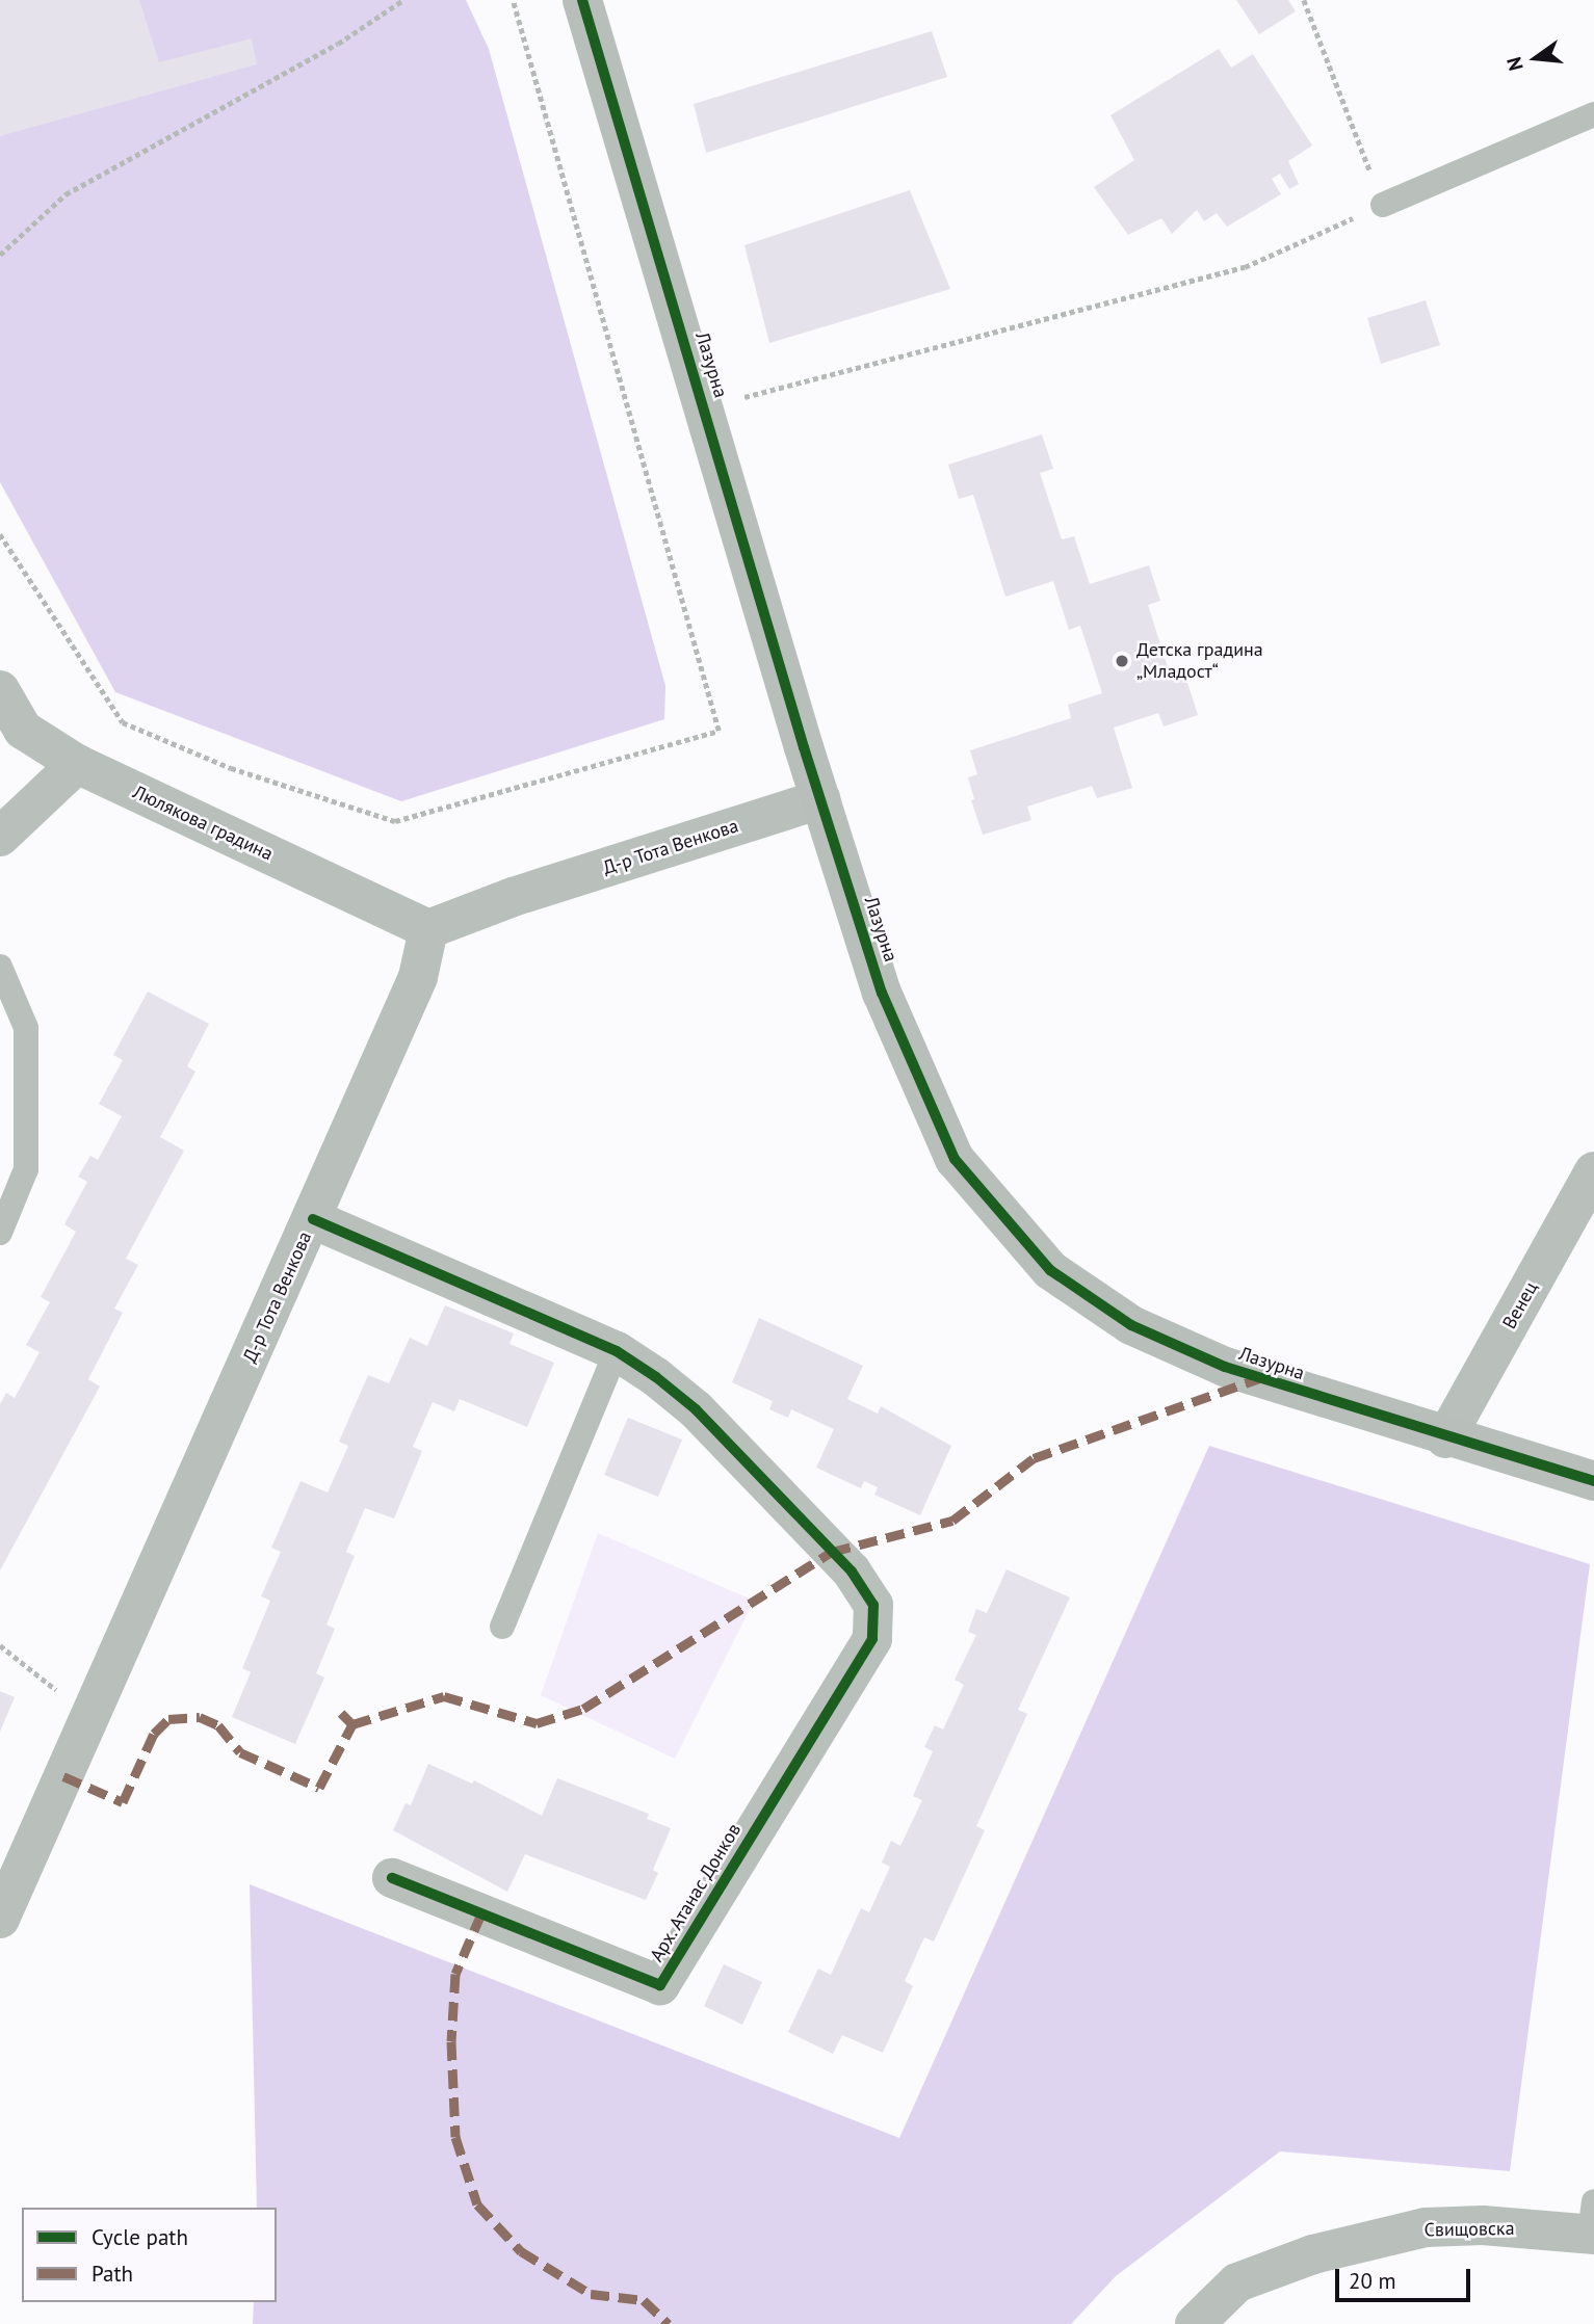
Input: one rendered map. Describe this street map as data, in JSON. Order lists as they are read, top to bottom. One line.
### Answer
{"streets":{"street":["Лазурна","Люлякова градина","Д-р Тота Венкова","Венец","Арх. Атанас Донков","Свищовска"]},"crossings":[["Лазурна","Д-р Тота Венкова"],["Лазурна","Венец"],["Люлякова градина","Д-р Тота Венкова"]],"places":["Детска градина „Младост“"],"legend":["Cycle path","Path"],"scale_bar":"20 m","north":"left"}
